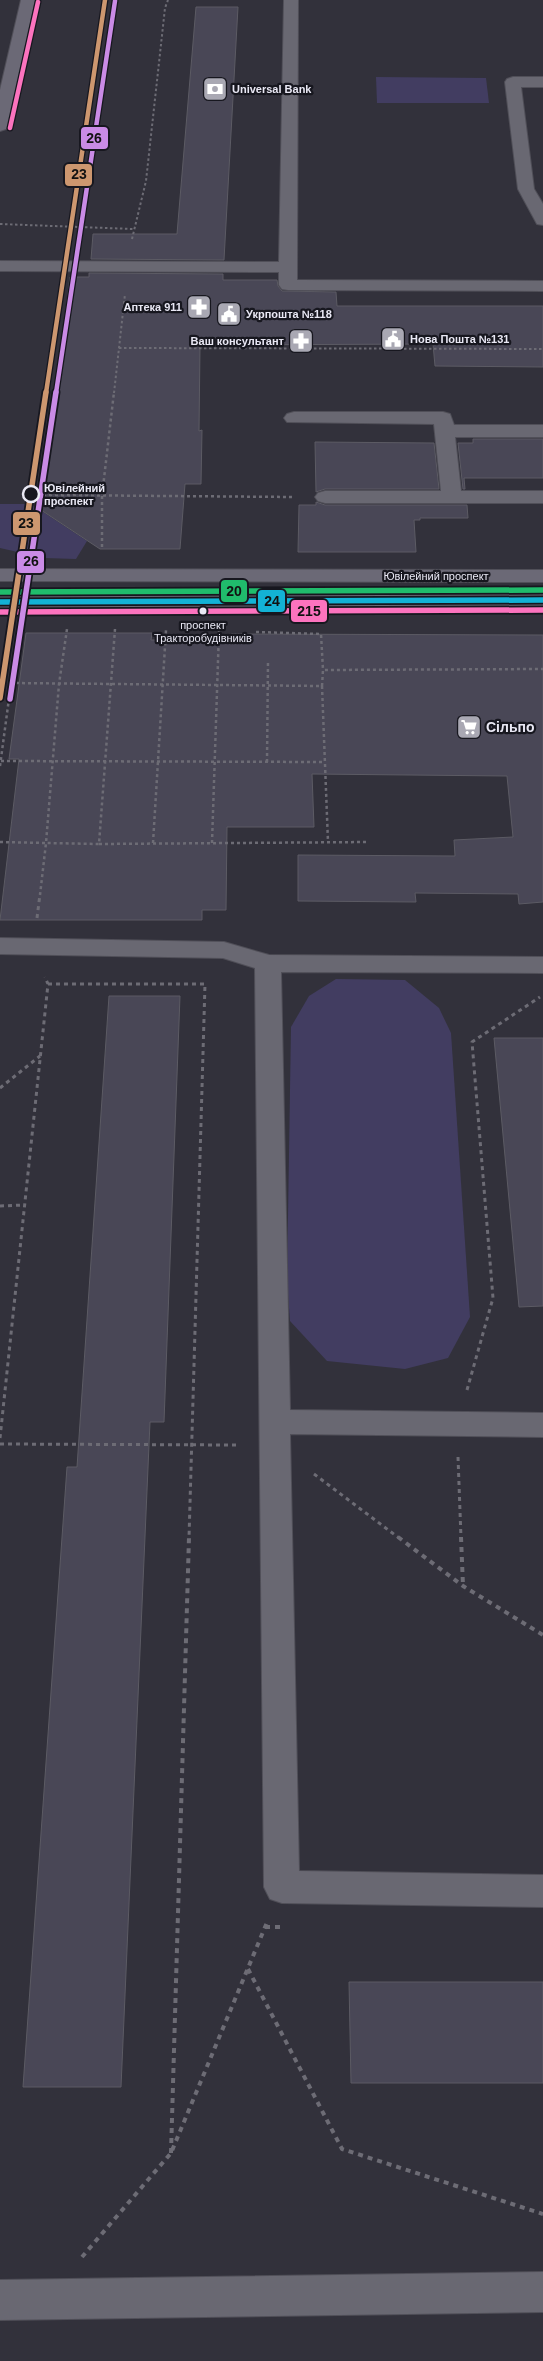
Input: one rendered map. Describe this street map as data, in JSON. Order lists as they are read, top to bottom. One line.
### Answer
{"streets":{"main road":["Ювілейний проспект"]},"places":{"bank":["Universal Bank"],"pharmacy":["Аптека 911","Ваш консультант"],"public building":["Укрпошта №118","Нова Пошта №131"],"other":["Ювілейний проспект","проспект Тракторобудівників"],"supermarket":["Сільпо"]},"lines":["transit line 23","transit line 26","transit line 215","transit line 20","transit line 24"]}
